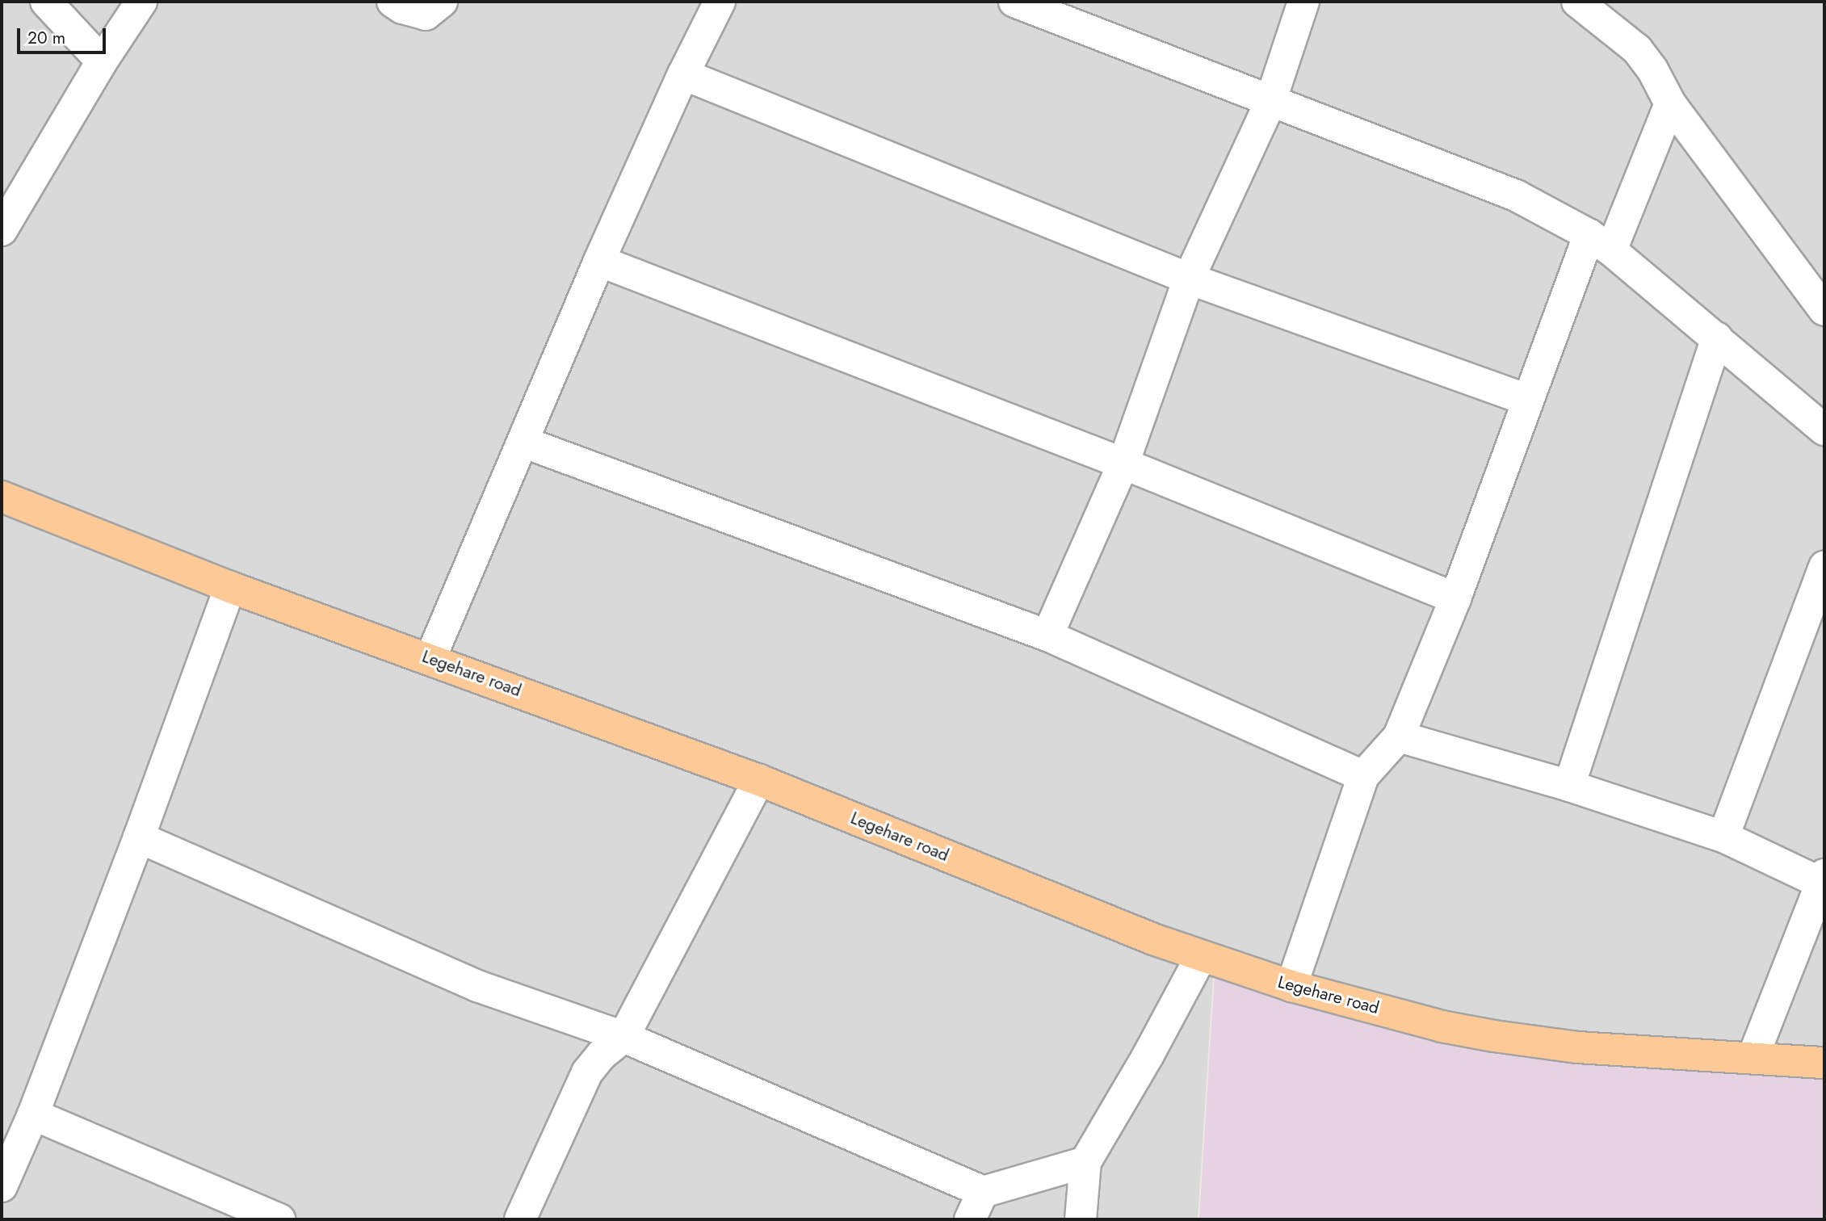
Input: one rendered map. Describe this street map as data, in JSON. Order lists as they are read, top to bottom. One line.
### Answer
{"streets":{"main road":["Legehare road"]},"scale_bar":"20 m"}
